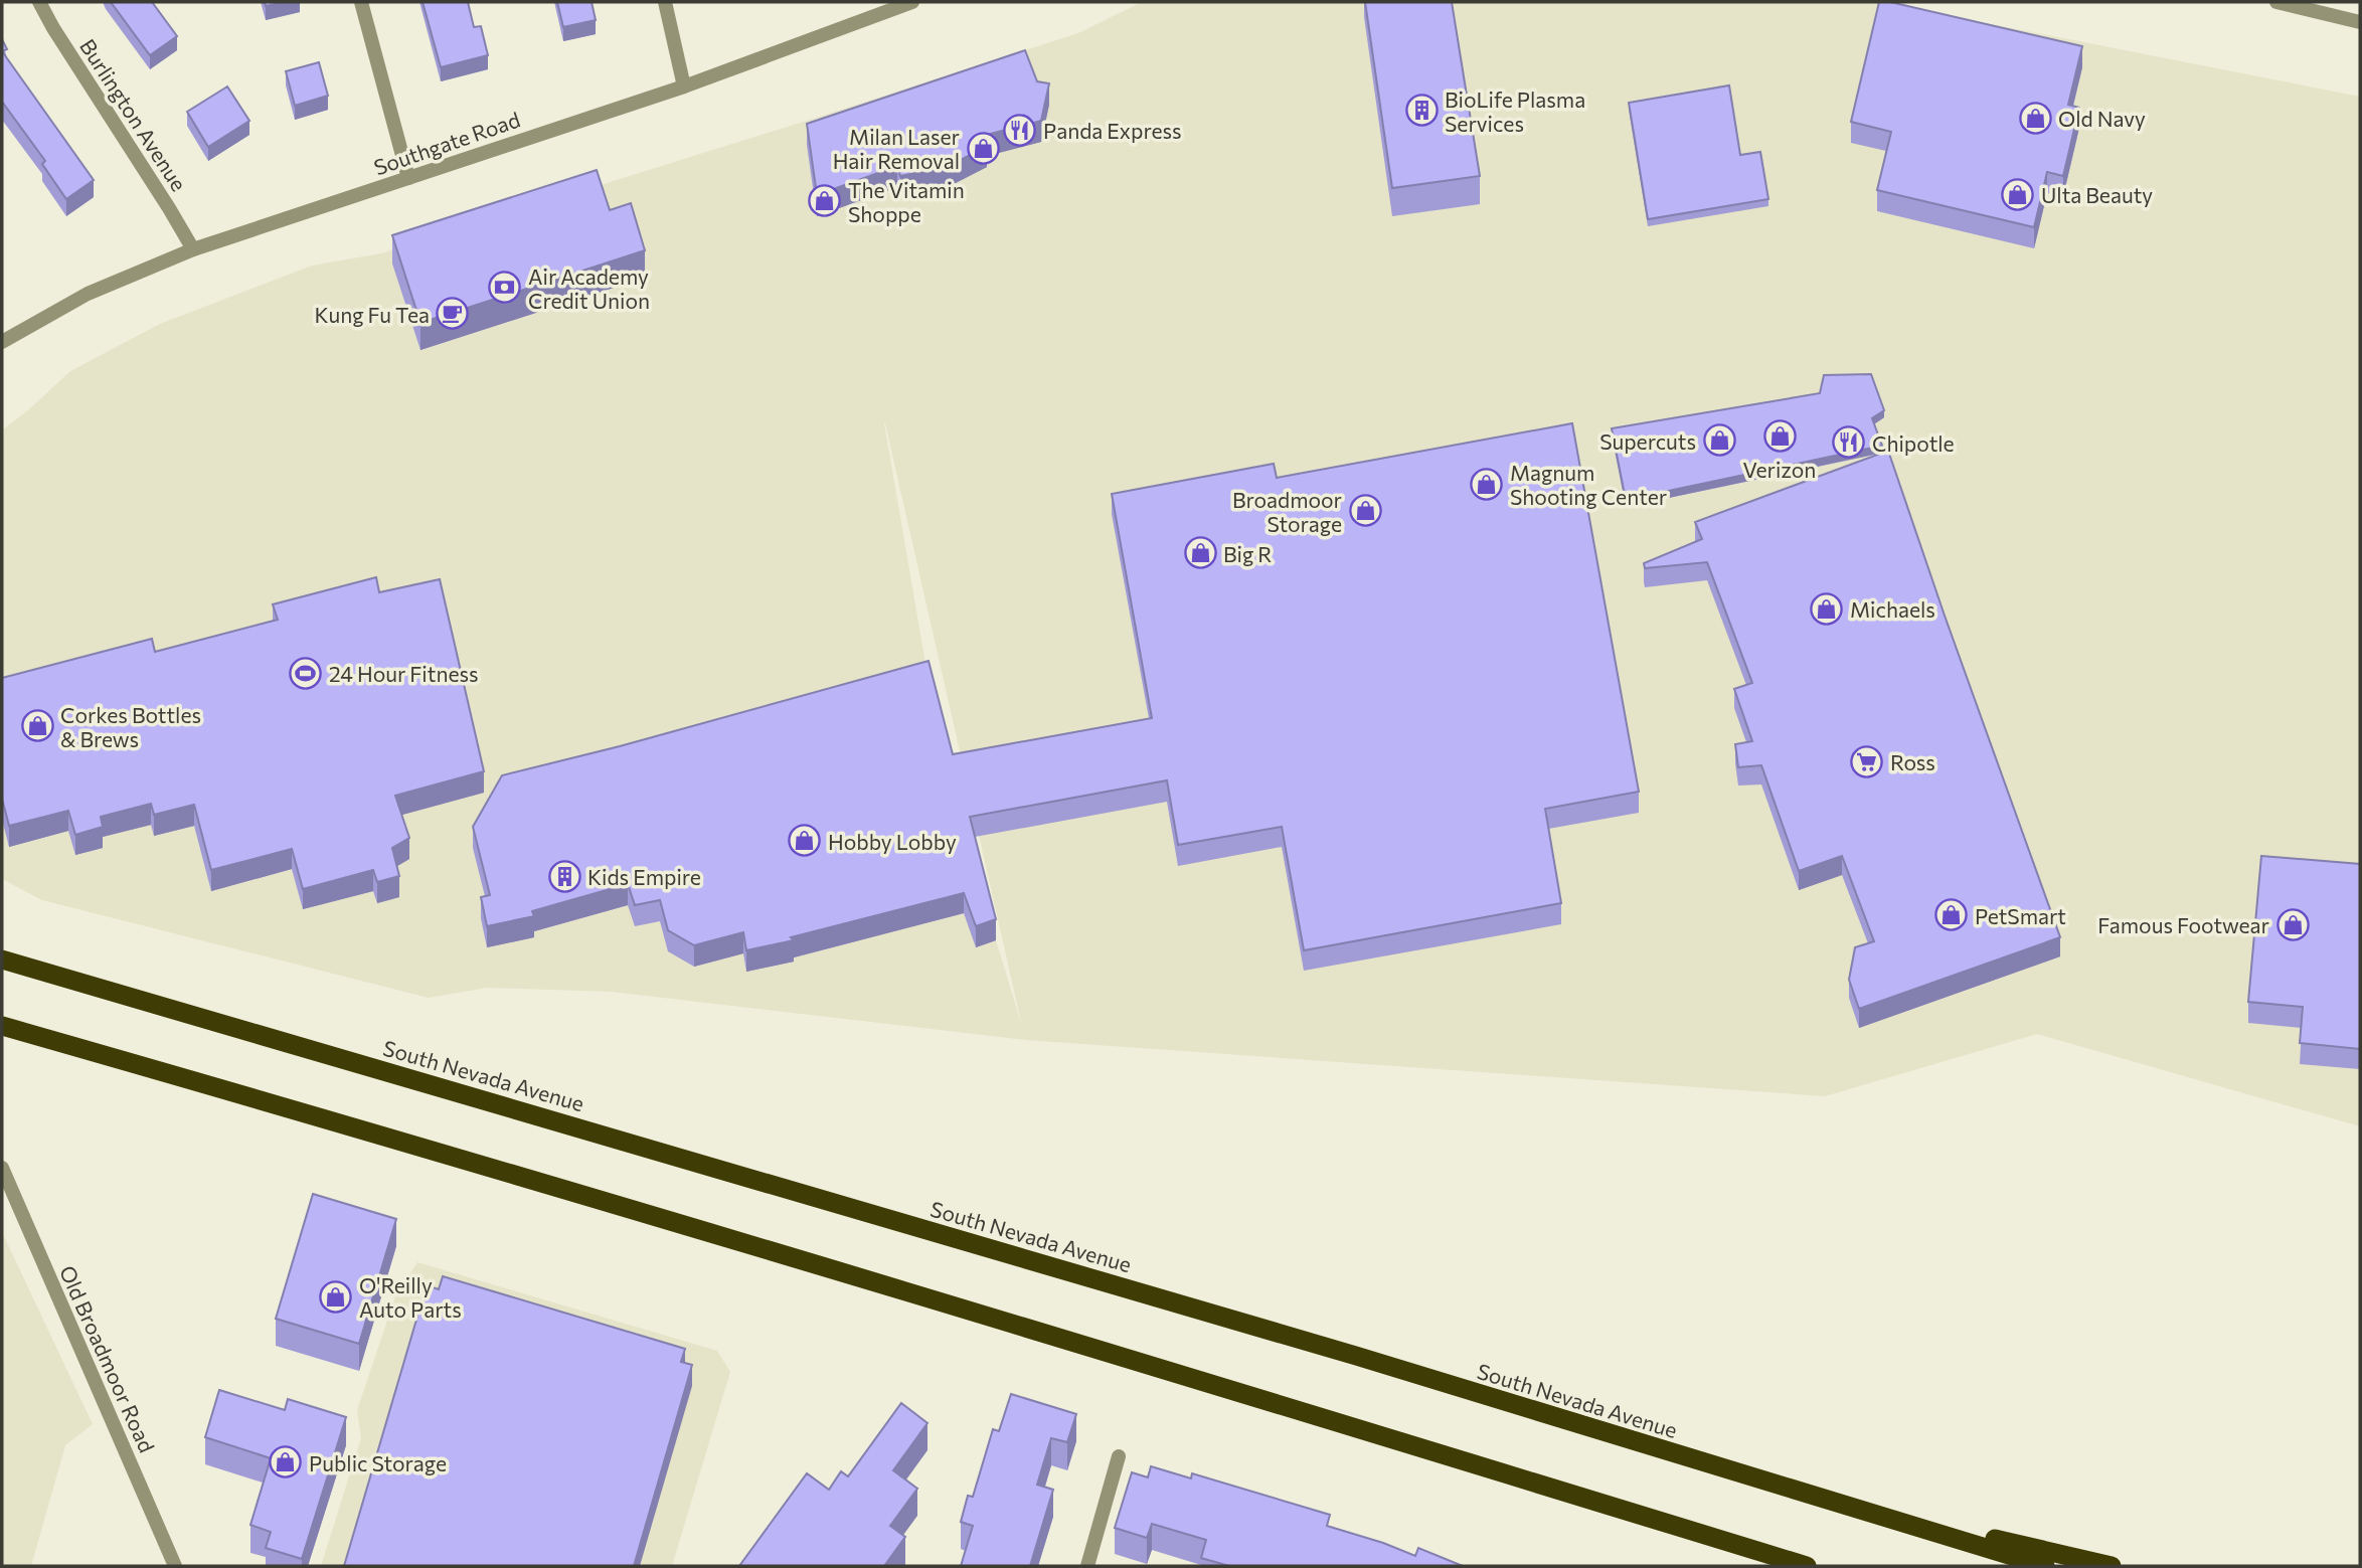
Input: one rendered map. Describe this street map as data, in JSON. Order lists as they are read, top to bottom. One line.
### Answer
{"streets":{"highway":["South Nevada Avenue"],"street":["Burlington Avenue","Southgate Road","Old Broadmoor Road"]},"crossings":[["Burlington Avenue","Southgate Road"]],"places":{"building":["BioLife Plasma Services","Kids Empire"],"shop":["Old Navy","Milan Laser Hair Removal","Ulta Beauty","The Vitamin Shoppe","Verizon","Supercuts","Magnum Shooting Center","Broadmoor Storage","Big R","Michaels","Corkes Bottles & Brews","Hobby Lobby","PetSmart","Famous Footwear","O'Reilly Auto Parts","Public Storage"],"restaurant":["Panda Express","Chipotle"],"bank":["Air Academy Credit Union"],"cafe":["Kung Fu Tea"],"sports":["24 Hour Fitness"],"supermarket":["Ross"]}}
